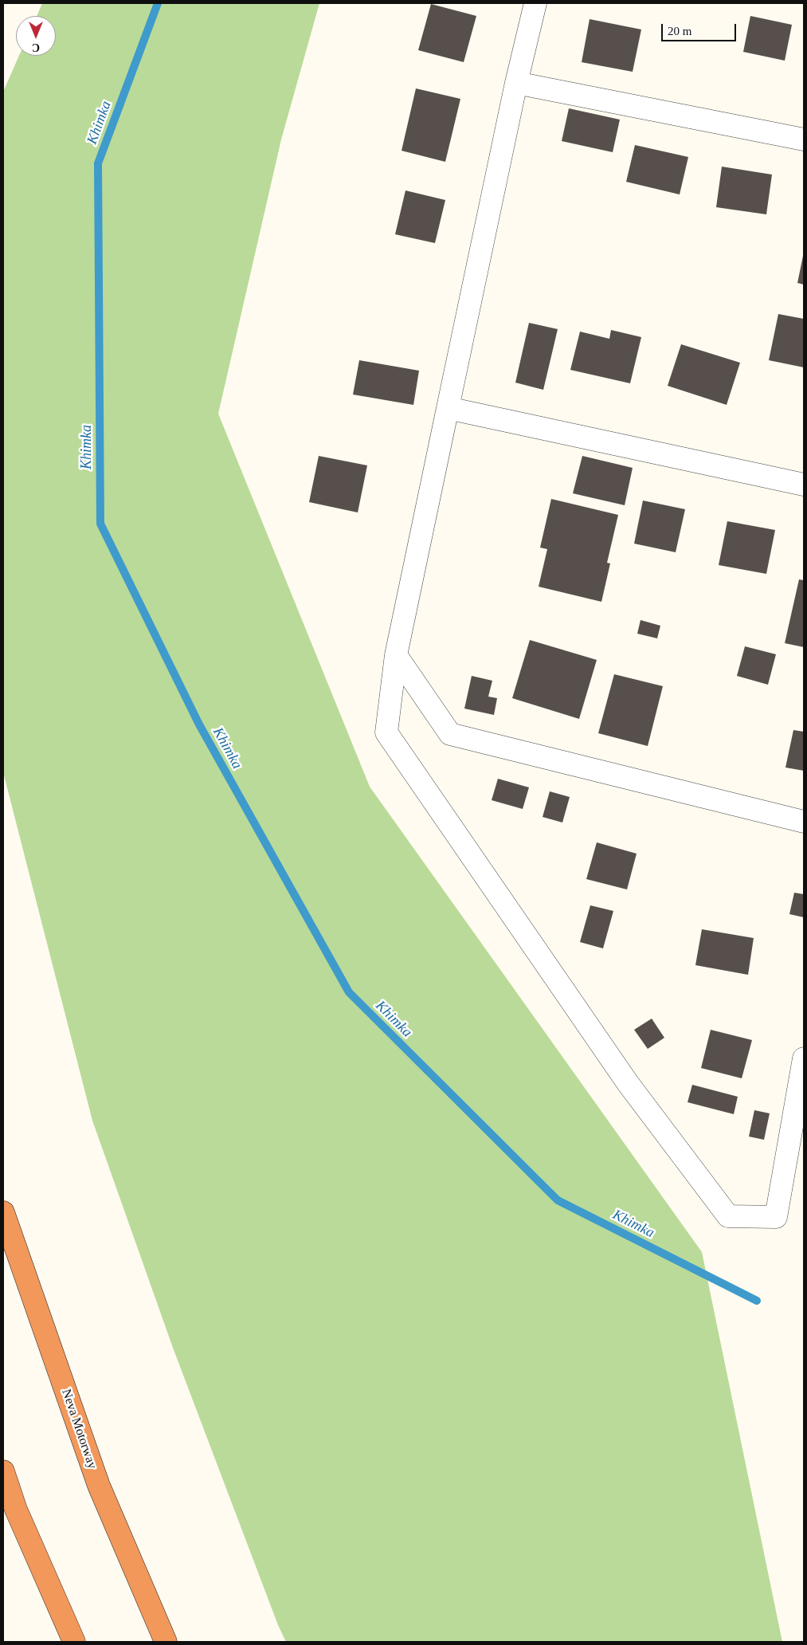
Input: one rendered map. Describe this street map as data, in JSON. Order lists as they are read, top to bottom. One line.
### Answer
{"streets":{"highway":["Neva Motorway"]},"water":["Khimka"],"scale_bar":"20 m","north":"bottom"}
